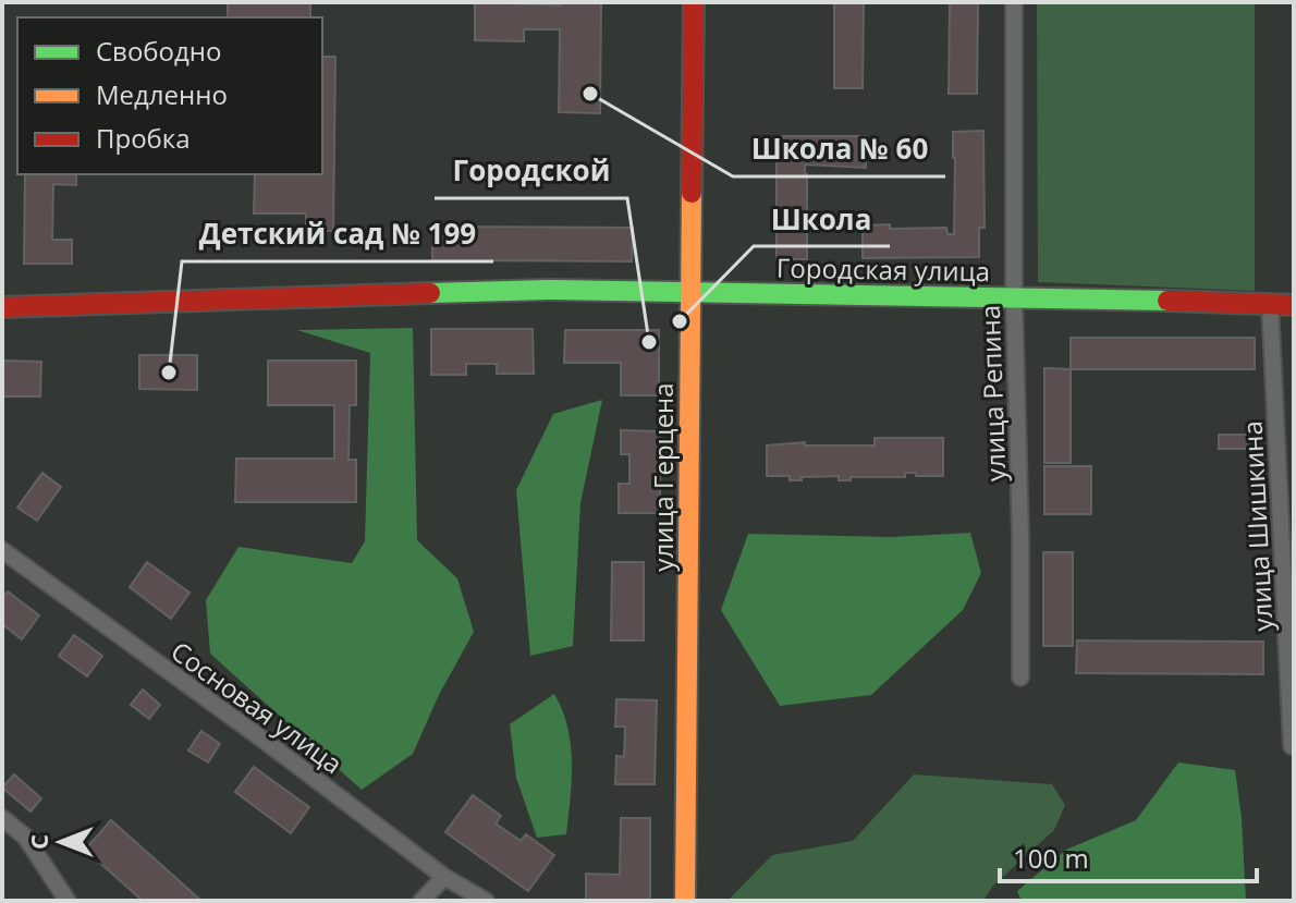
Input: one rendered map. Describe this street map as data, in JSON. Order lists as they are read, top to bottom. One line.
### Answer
{"streets":{"street":["Городская улица","улица Репина","улица Герцена","улица Шишкина","Сосновая улица"]},"crossings":[["Городская улица","улица Репина"],["Городская улица","улица Герцена"],["Городская улица","улица Шишкина"]],"places":["Школа № 60","Школа","Городской","Детский сад № 199"],"legend":["Свободно","Медленно","Пробка"],"scale_bar":"100 m","north":"left"}
